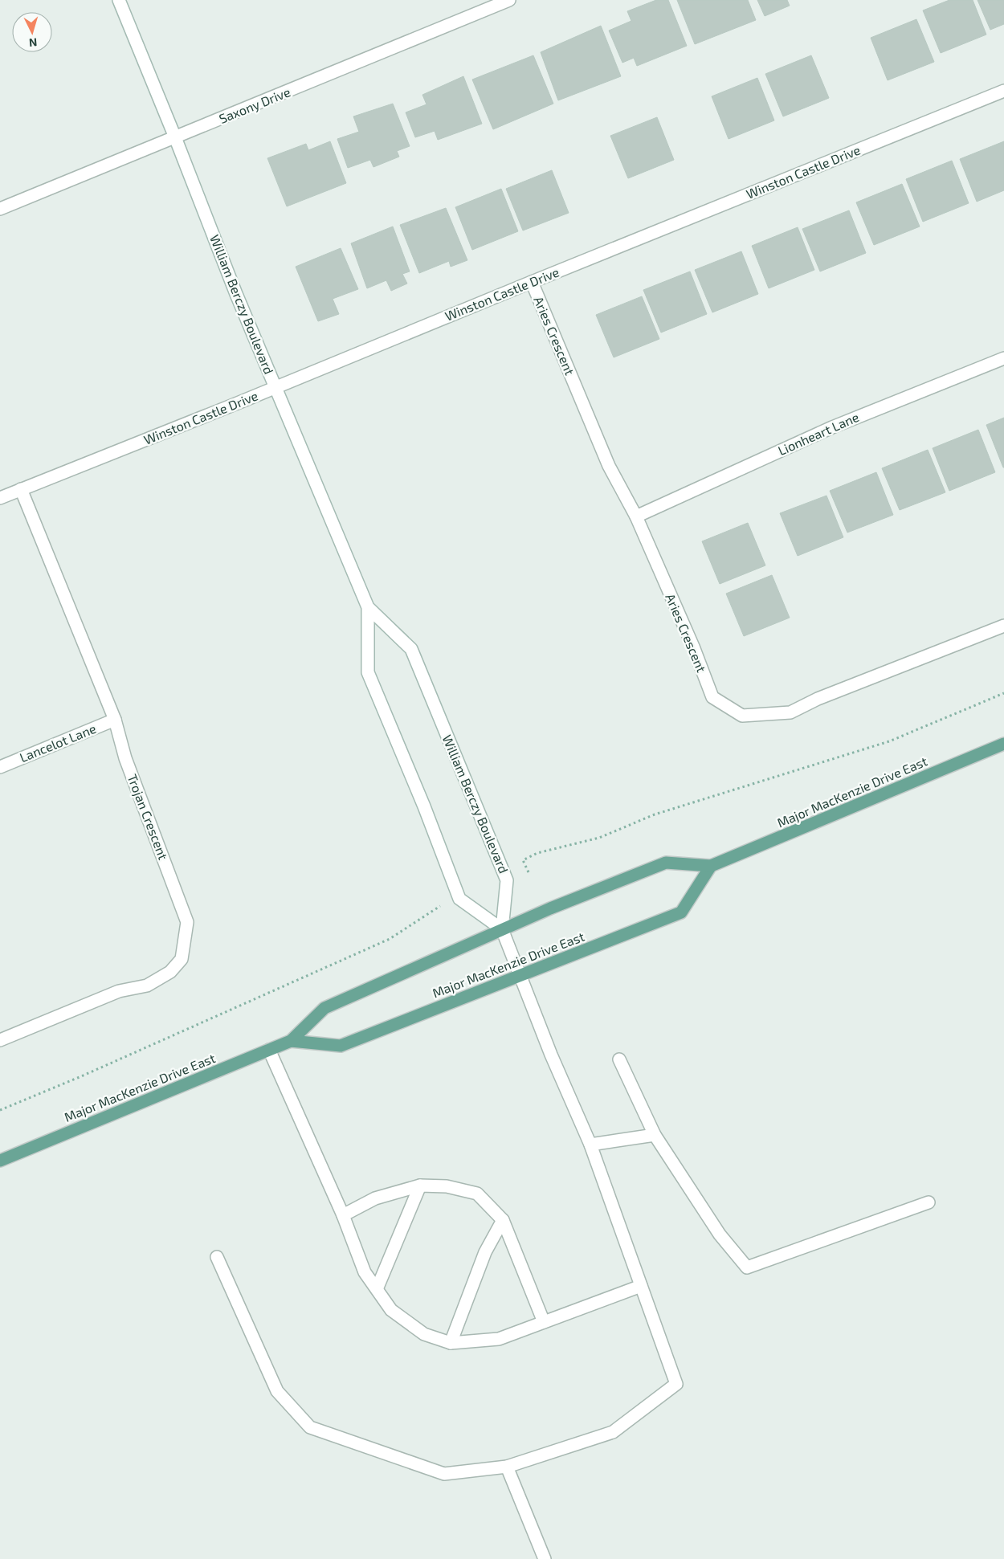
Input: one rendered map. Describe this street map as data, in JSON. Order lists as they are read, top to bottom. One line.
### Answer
{"streets":{"main road":["Major MacKenzie Drive East"],"street":["Saxony Drive","Winston Castle Drive","William Berczy Boulevard","Aries Crescent","Lionheart Lane","Lancelot Lane","Trojan Crescent"]},"crossings":[["Saxony Drive","William Berczy Boulevard"],["Winston Castle Drive","William Berczy Boulevard"],["Winston Castle Drive","Aries Crescent"],["Winston Castle Drive","Trojan Crescent"],["William Berczy Boulevard","Major MacKenzie Drive East"],["Aries Crescent","Lionheart Lane"],["Lancelot Lane","Trojan Crescent"]],"north":"bottom"}
